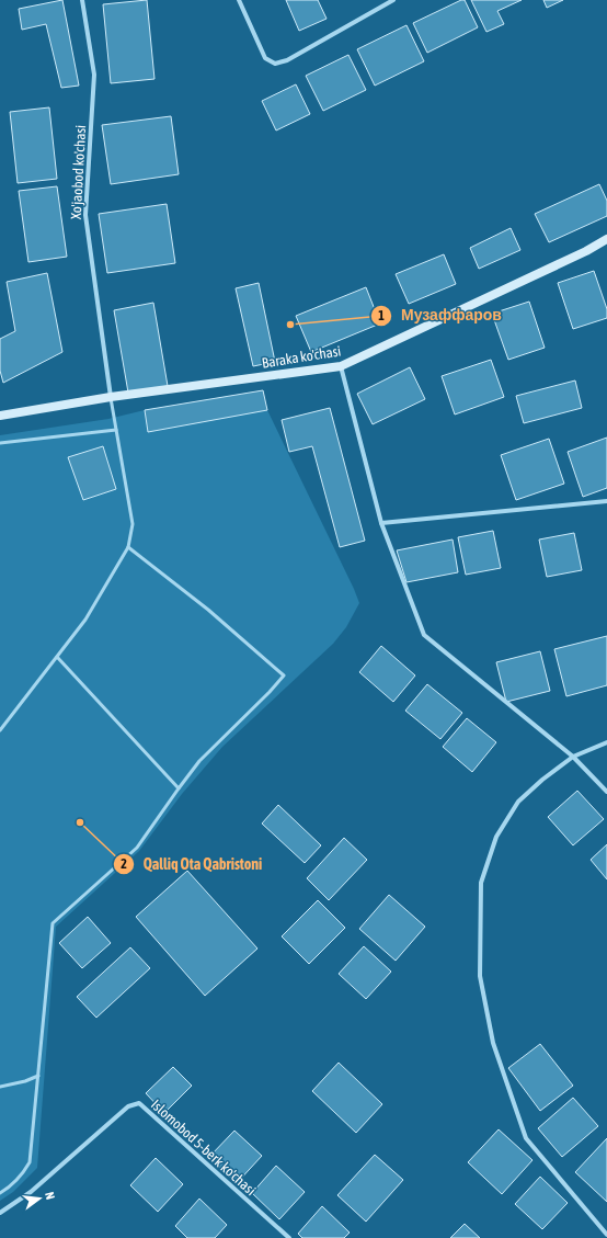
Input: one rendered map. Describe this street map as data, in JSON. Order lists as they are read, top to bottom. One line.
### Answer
{"streets":{"main road":["Baraka ko'chasi"],"street":["Xo'jaobod ko'chasi","Islomobod 5-berk ko'chasi"]},"crossings":[["Xo'jaobod ko'chasi","Baraka ko'chasi"]],"places":["Музаффаров","Qalliq Ota Qabristoni"],"north":"right"}
